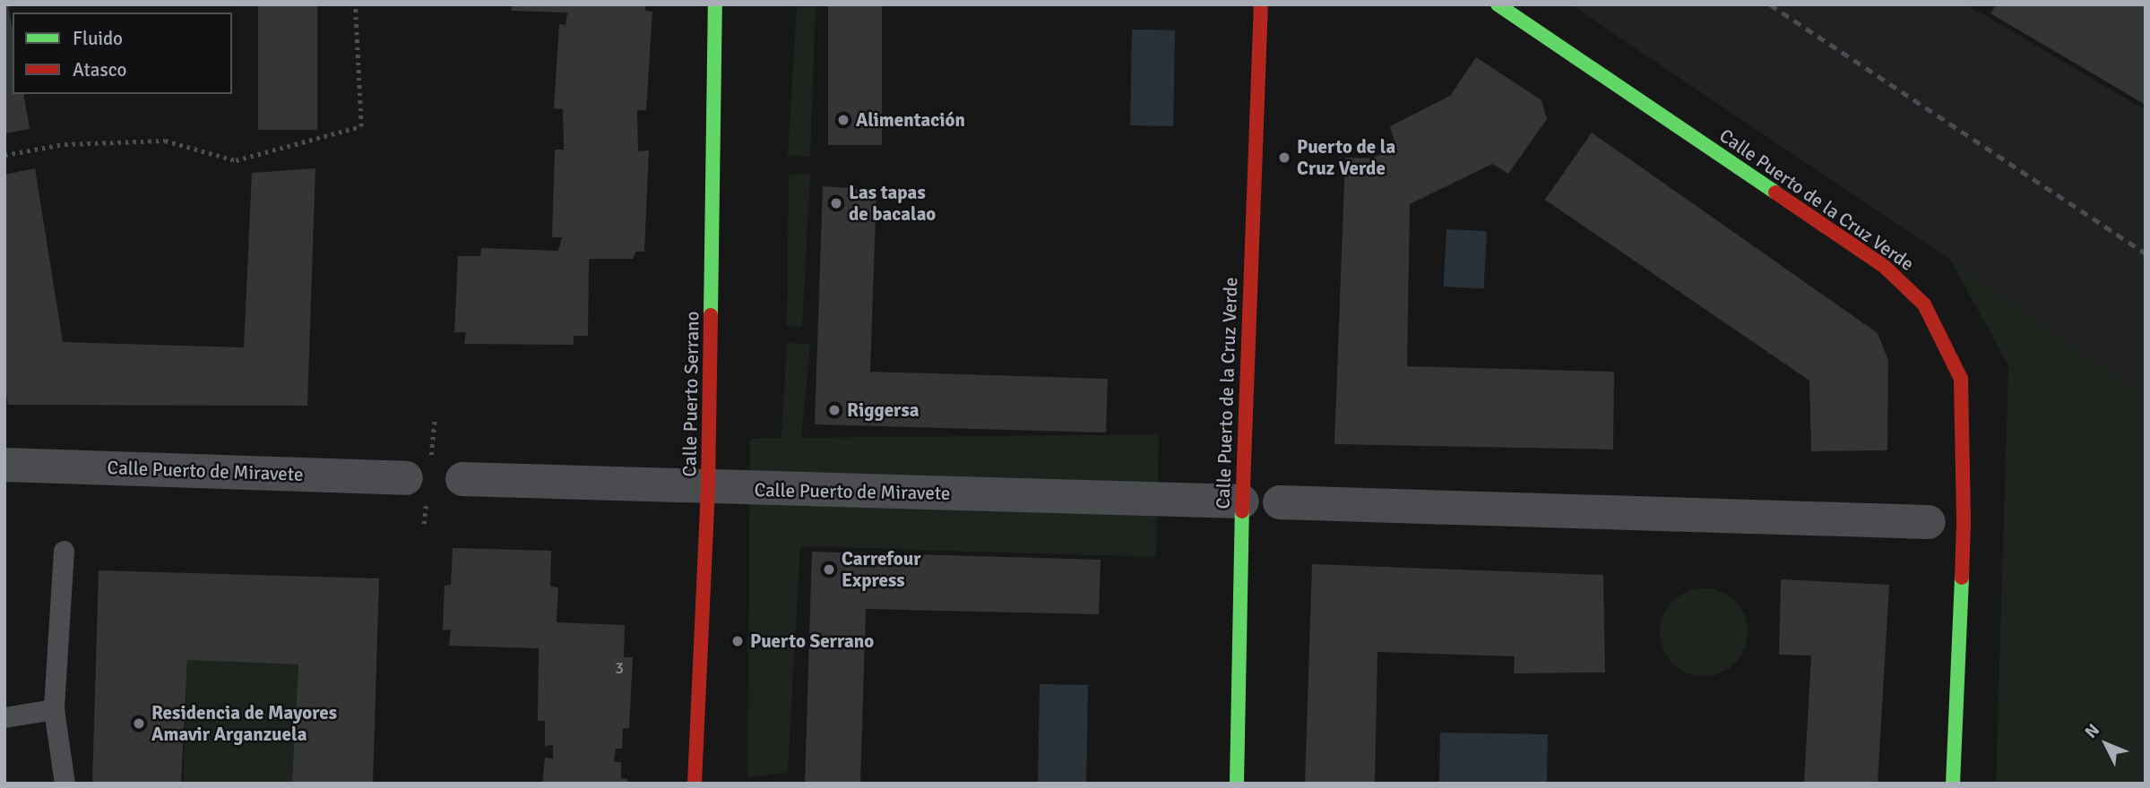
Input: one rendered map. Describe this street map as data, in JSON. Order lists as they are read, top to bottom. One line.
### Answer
{"streets":{"street":["Calle Puerto de la Cruz Verde","Calle Puerto Serrano","Calle Puerto de Miravete"]},"crossings":[["Calle Puerto de la Cruz Verde","Calle Puerto de Miravete"],["Calle Puerto Serrano","Calle Puerto de Miravete"]],"places":["Alimentación","Puerto de la Cruz Verde","Las tapas de bacalao","Riggersa","Carrefour Express","Puerto Serrano","Residencia de Mayores Amavir Arganzuela"],"house_numbers":["3"],"legend":["Fluido","Atasco"],"north":"top left"}
